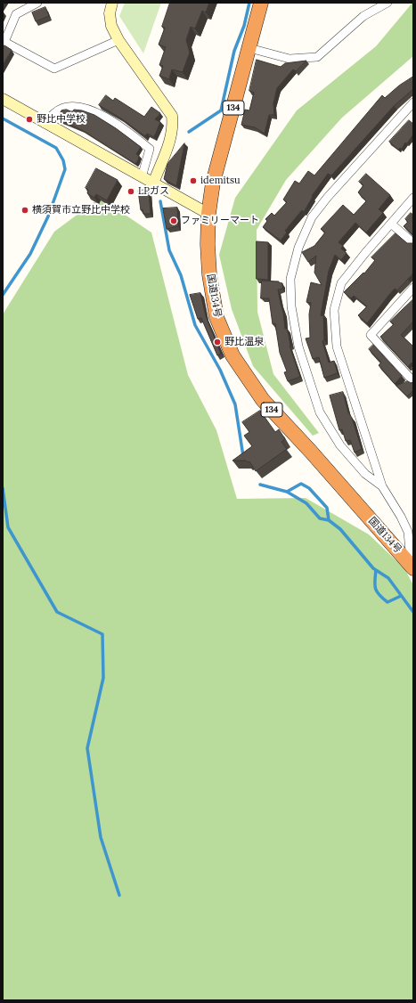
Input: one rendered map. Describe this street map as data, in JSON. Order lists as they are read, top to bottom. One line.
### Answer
{"streets":{"highway":["134","国道134号"]},"places":["野比中学校","idemitsu","LPガス","横須賀市立野比中学校","ファミリーマート","野比温泉"]}
